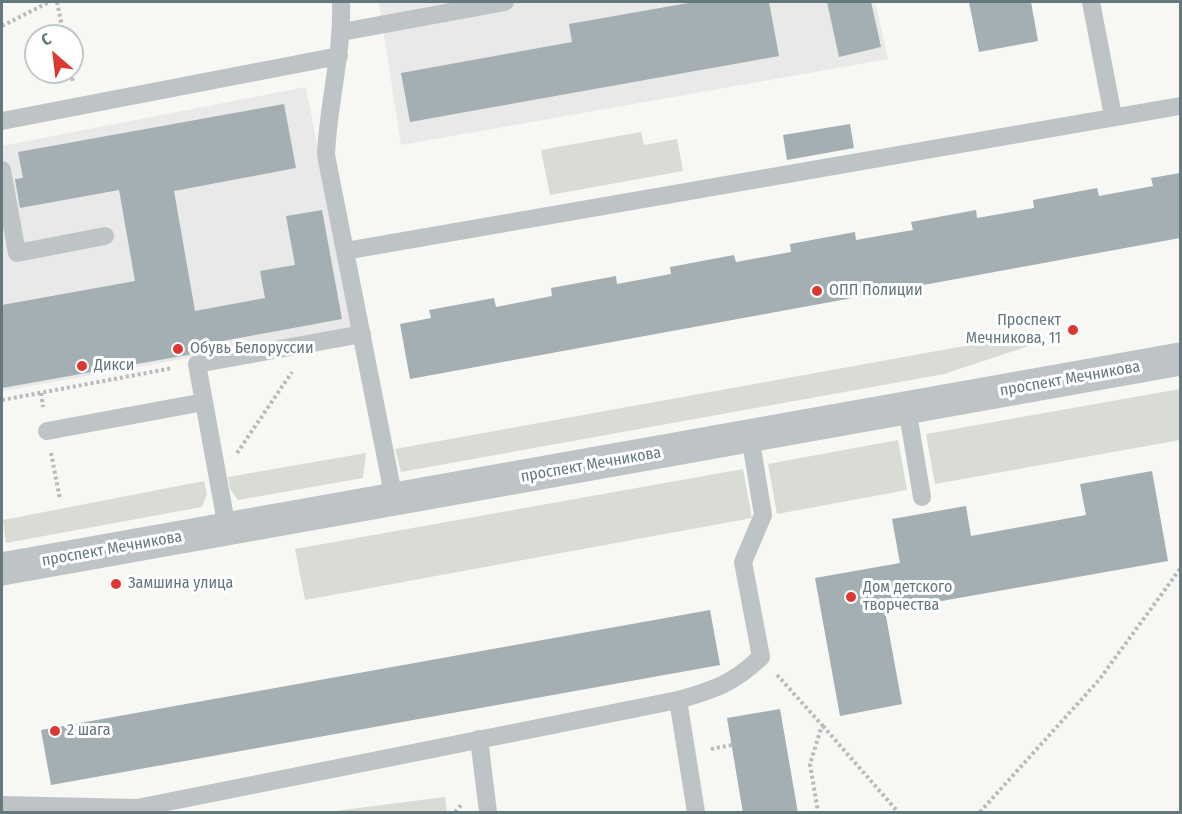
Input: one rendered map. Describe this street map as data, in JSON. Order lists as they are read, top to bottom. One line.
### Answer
{"streets":{"street":["проспект Мечникова"]},"places":["ОПП Полиции","Проспект Мечникова, 11","Обувь Белоруссии","Дикси","Замшина улица","Дом детского творчества","2 шага"],"north":"top left"}
